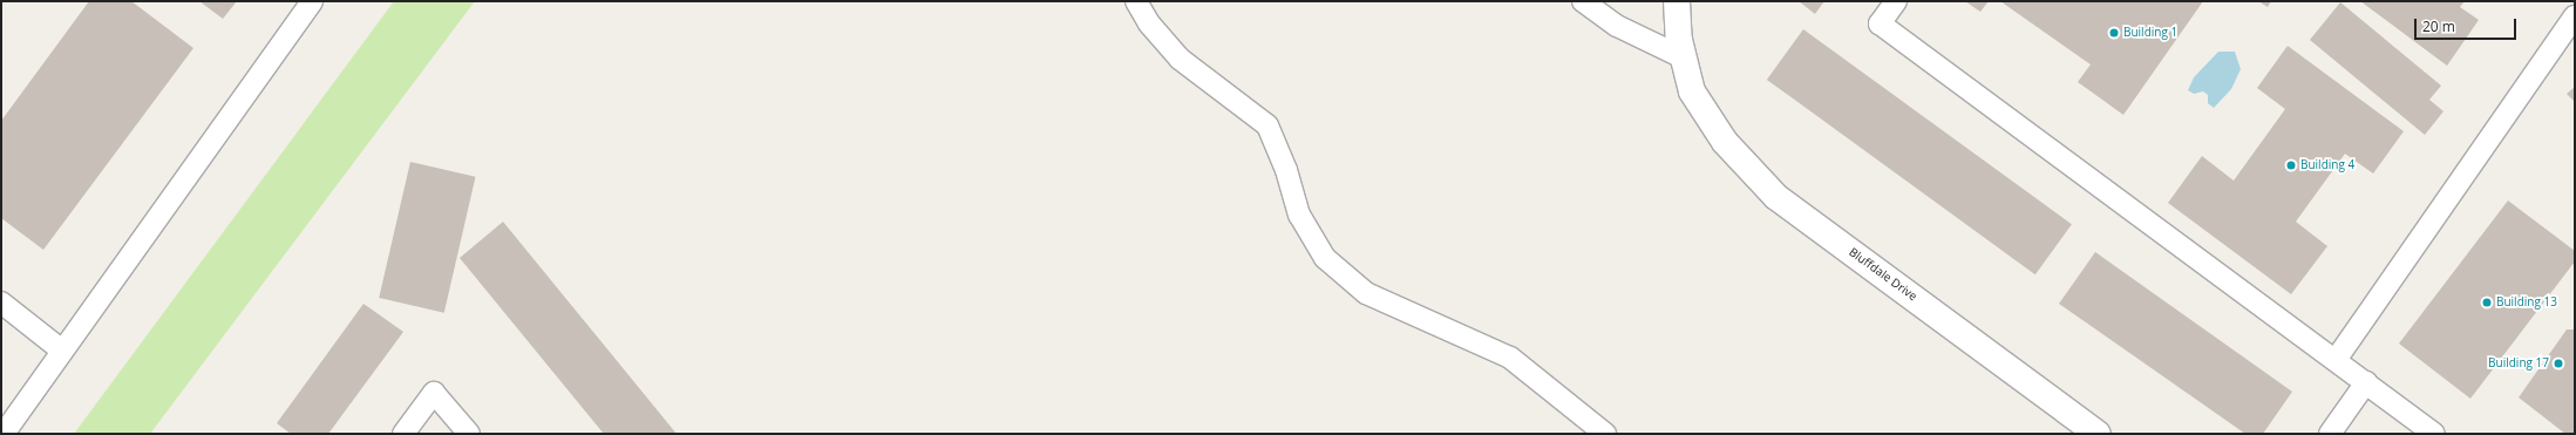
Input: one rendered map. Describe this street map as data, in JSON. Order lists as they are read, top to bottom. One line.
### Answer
{"streets":{"street":["Bluffdale Drive"]},"places":["Building 1","Building 4","Building 13","Building 17"],"scale_bar":"20 m"}
